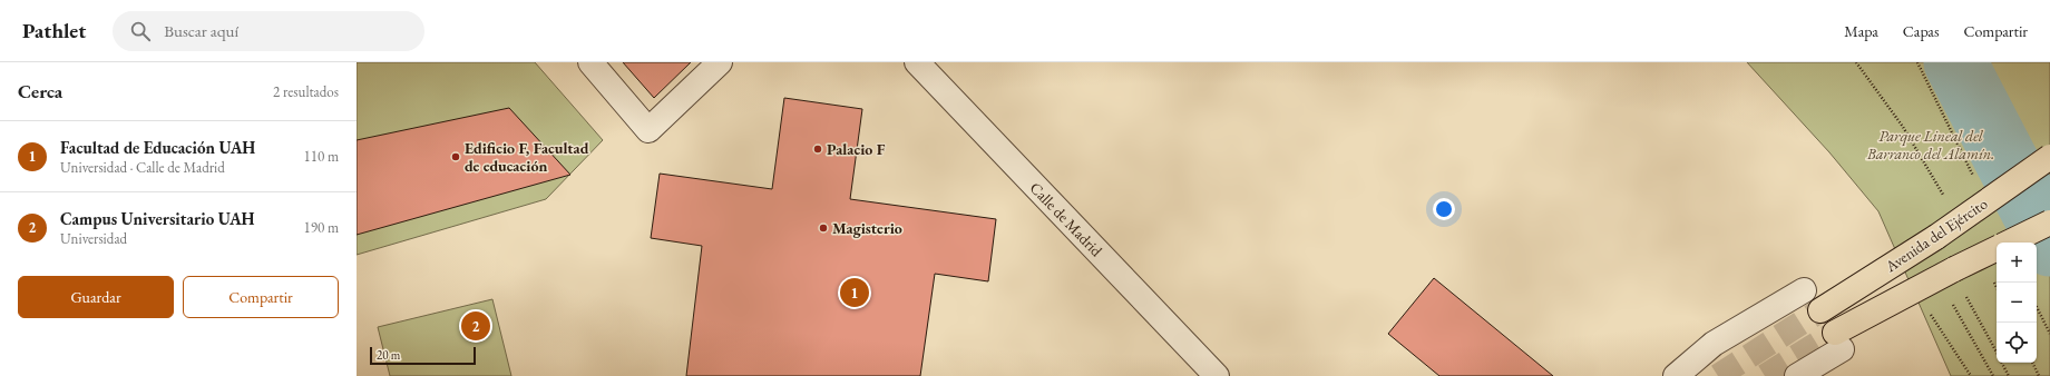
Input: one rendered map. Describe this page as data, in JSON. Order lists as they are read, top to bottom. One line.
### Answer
{"streets":{"main road":["Avenida del Ejército"],"street":["Calle de Madrid"]},"parks":["Parque Lineal del Barranco del Alamín."],"places":["Palacio F","Edificio F, Facultad de educación","Magisterio"],"scale_bar":"20 m","page":{"header":"Pathlet","search":"Buscar aquí","nav":["Mapa","Capas","Compartir"],"heading":["Cerca","2 resultados"],"list":[{"mark":"1","name":"Facultad de Educación UAH","note":"Universidad · Calle de Madrid","value":"110 m"},{"mark":"2","name":"Campus Universitario UAH","note":"Universidad","value":"190 m"}],"map_buttons":["+","−"],"buttons":["Guardar","Compartir"],"pins":["1","2"],"scale":"20 m"}}
